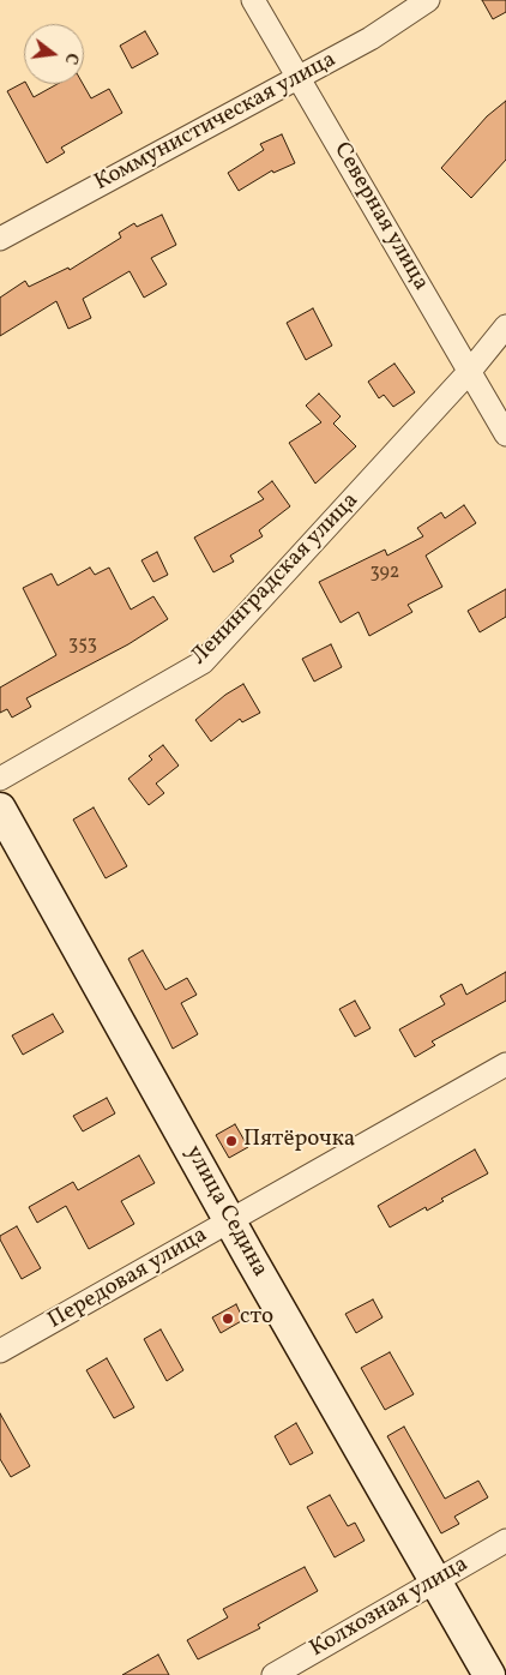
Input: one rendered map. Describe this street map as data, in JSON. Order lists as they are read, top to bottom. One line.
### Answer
{"streets":{"main road":["улица Седина"],"street":["Коммунистическая улица","Северная улица","Ленинградская улица","Передовая улица","Колхозная улица"]},"crossings":[["Коммунистическая улица","Северная улица"],["Северная улица","Ленинградская улица"],["улица Седина","Передовая улица"],["улица Седина","Колхозная улица"]],"places":["Пятёрочка","сто"],"house_numbers":["392","353"],"north":"right"}
